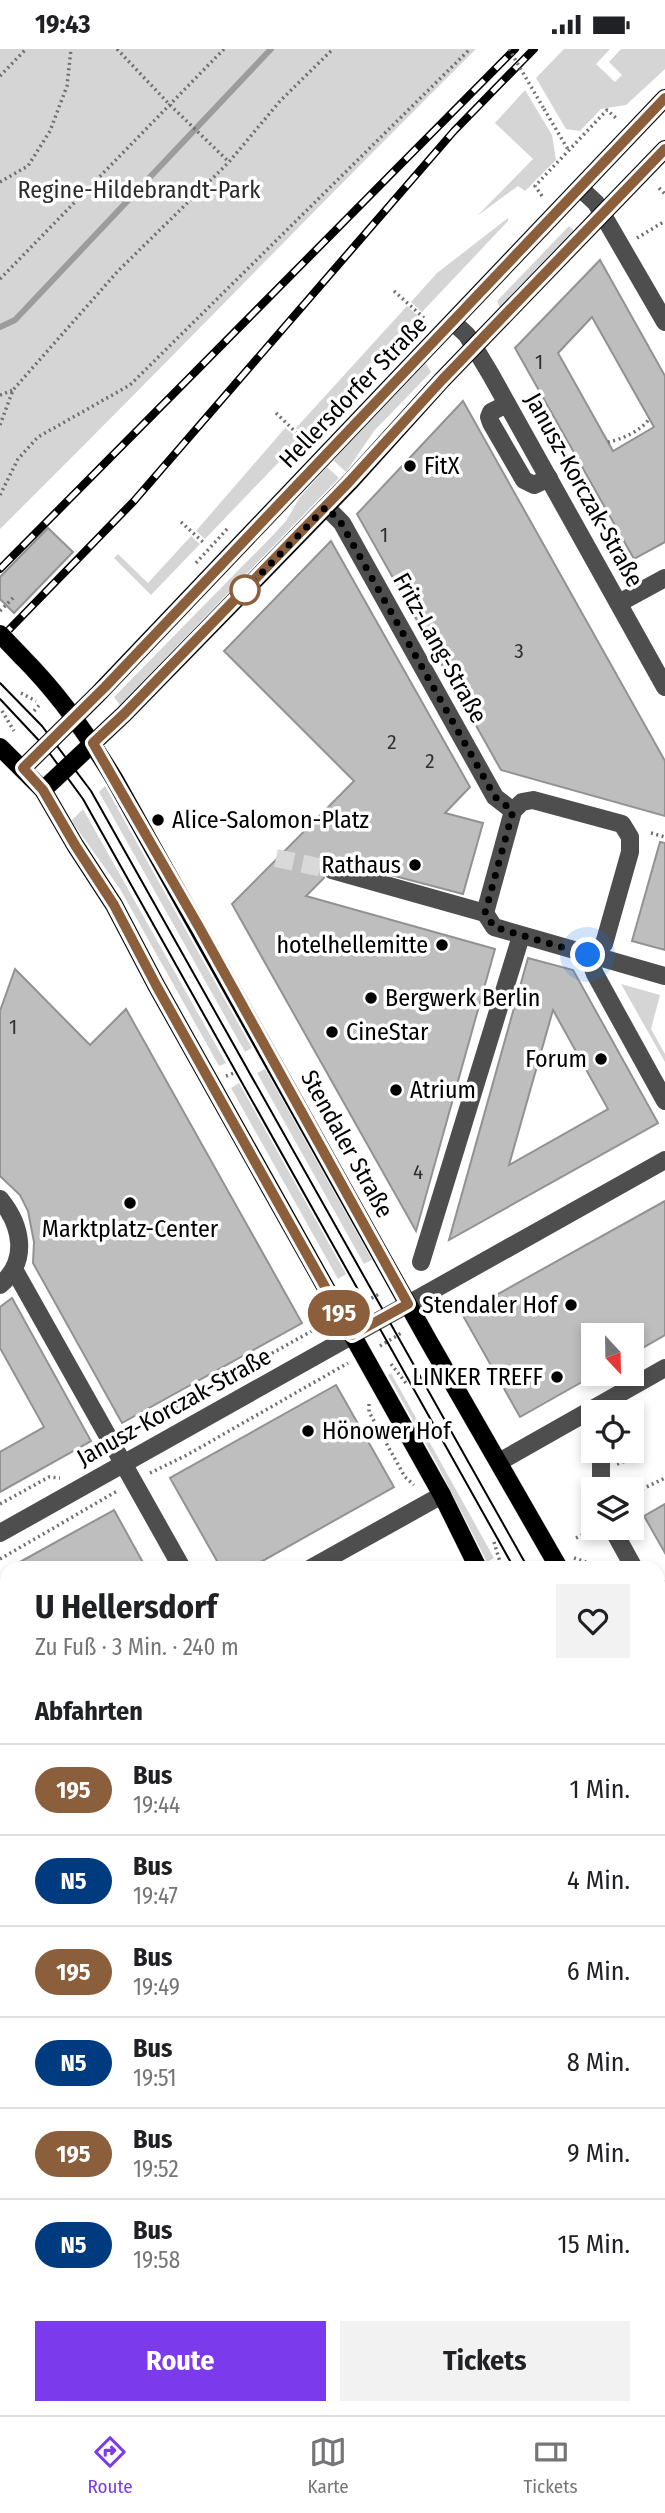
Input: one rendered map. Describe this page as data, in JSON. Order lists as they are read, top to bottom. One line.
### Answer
{"streets":{"main road":["Hellersdorfer Straße","Stendaler Straße"],"street":["Janusz-Korczak-Straße","Fritz-Lang-Straße"]},"crossings":[["Hellersdorfer Straße","Janusz-Korczak-Straße"],["Janusz-Korczak-Straße","Stendaler Straße"]],"parks":["Regine-Hildebrandt-Park"],"places":["FitX","Alice-Salomon-Platz","Rathaus","hotelhellemitte","Bergwerk Berlin","CineStar","Forum","Atrium","Marktplatz-Center","Stendaler Hof","LINKER TREFF","Hönower Hof"],"lines":["bus line 195"],"house_numbers":["1","1","3","2","2","1","4"],"north":"bottom","page":{"status":"19:43","on_map":"195","heading":[["U Hellersdorf","Zu Fuß · 3 Min. · 240 m"],"Abfahrten"],"list":[{"mark":"195","name":"Bus","note":"19:44","value":"1 Min."},{"mark":"N5","name":"Bus","note":"19:47","value":"4 Min."},{"mark":"195","name":"Bus","note":"19:49","value":"6 Min."},{"mark":"N5","name":"Bus","note":"19:51","value":"8 Min."},{"mark":"195","name":"Bus","note":"19:52","value":"9 Min."},{"mark":"N5","name":"Bus","note":"19:58","value":"15 Min."}],"buttons":["Route","Tickets"],"tabs":["Route","Karte","Tickets"]}}
